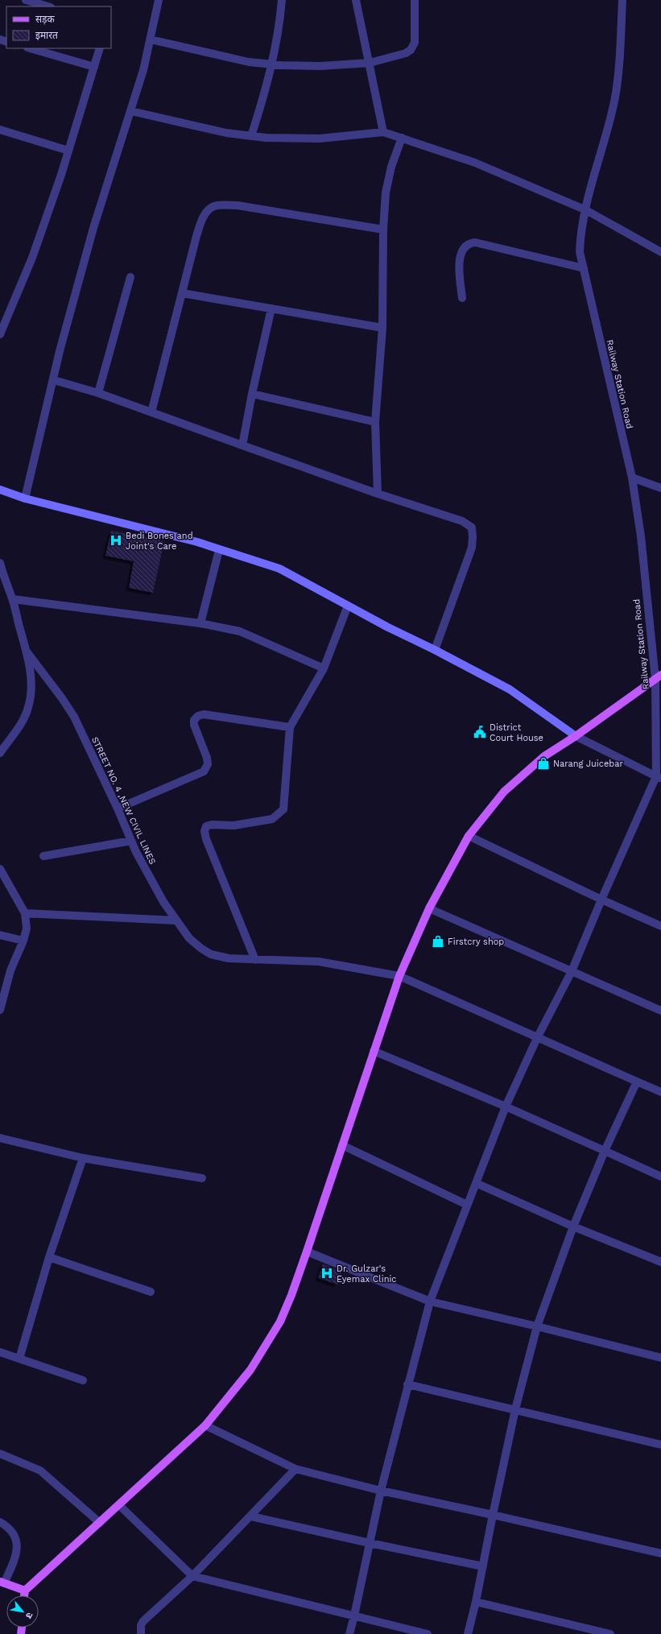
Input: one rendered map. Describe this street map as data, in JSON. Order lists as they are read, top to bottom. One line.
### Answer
{"streets":{"street":["Railway Station Road","STREET NO. 4 ,NEW CIVIL LINES"]},"places":{"hospital":["Bedi Bones and Joint's Care","Dr. Gulzar's Eyemax Clinic"],"public building":["District Court House"],"shop":["Narang Juicebar","Firstcry shop"]},"legend":["सड़क","इमारत"],"north":"bottom right"}
